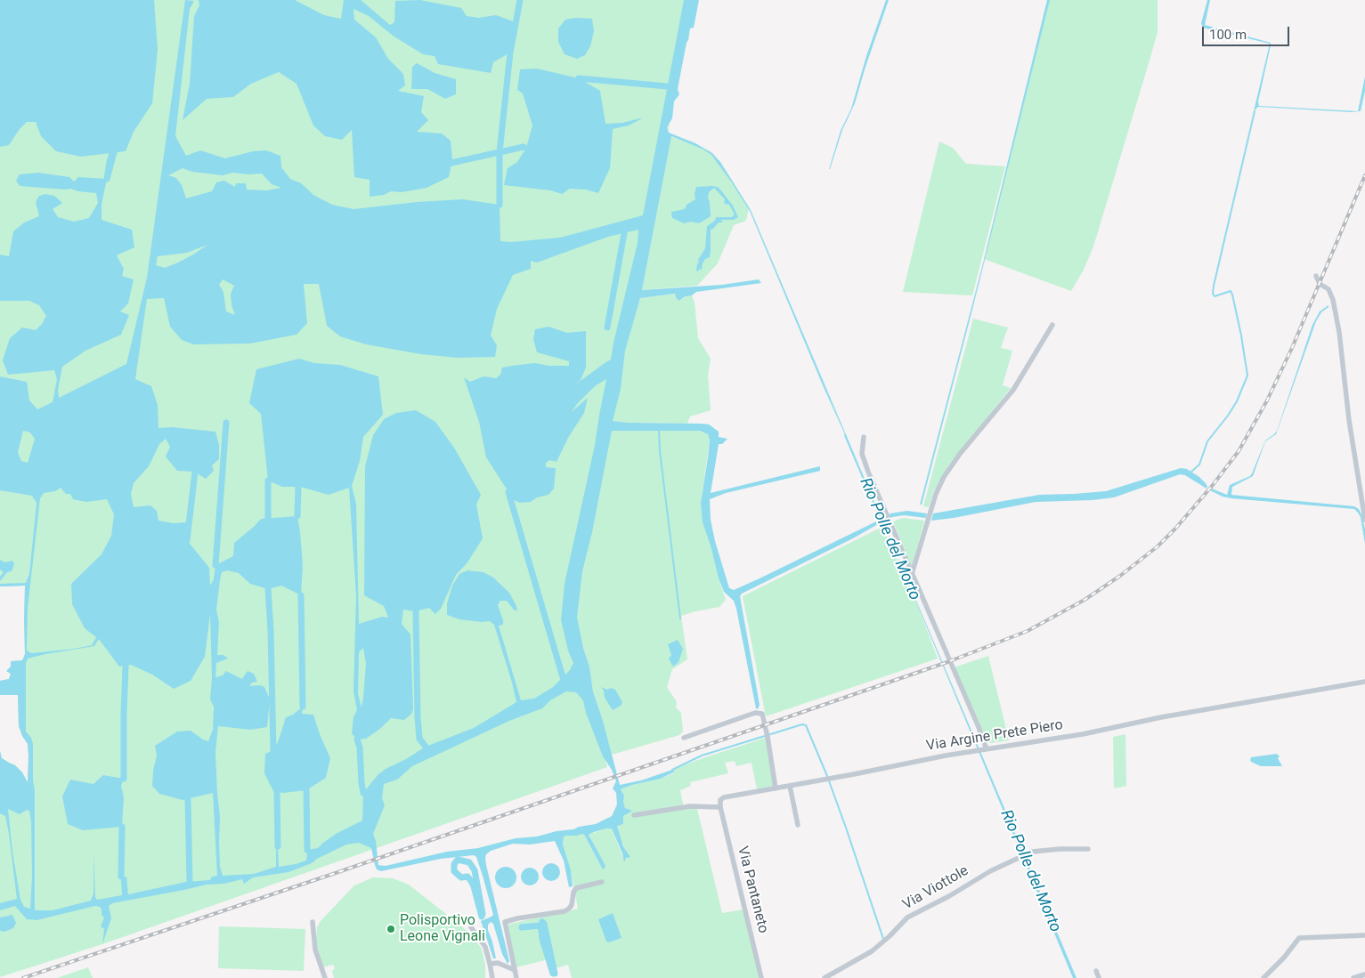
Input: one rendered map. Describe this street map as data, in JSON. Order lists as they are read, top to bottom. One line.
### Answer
{"streets":{"street":["Via Argine Prete Piero","Via Viottole","Via Pantaneto"]},"crossings":[["Via Argine Prete Piero","Via Pantaneto"]],"water":["Rio Polle del Morto"],"places":["Polisportivo Leone Vignali"],"scale_bar":"100 m"}
